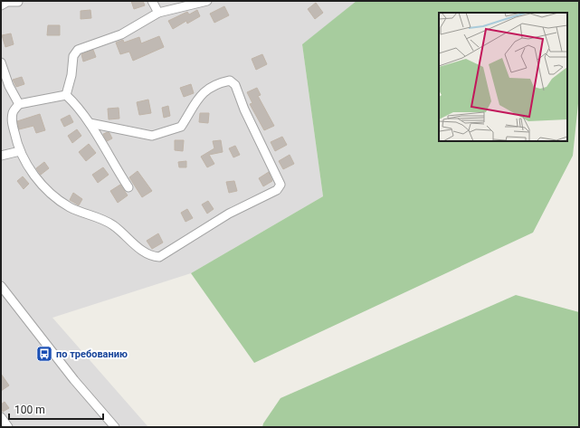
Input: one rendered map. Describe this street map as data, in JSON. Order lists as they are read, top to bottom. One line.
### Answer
{"places":{"bus stop":["по требованию"]},"scale_bar":"100 m"}
